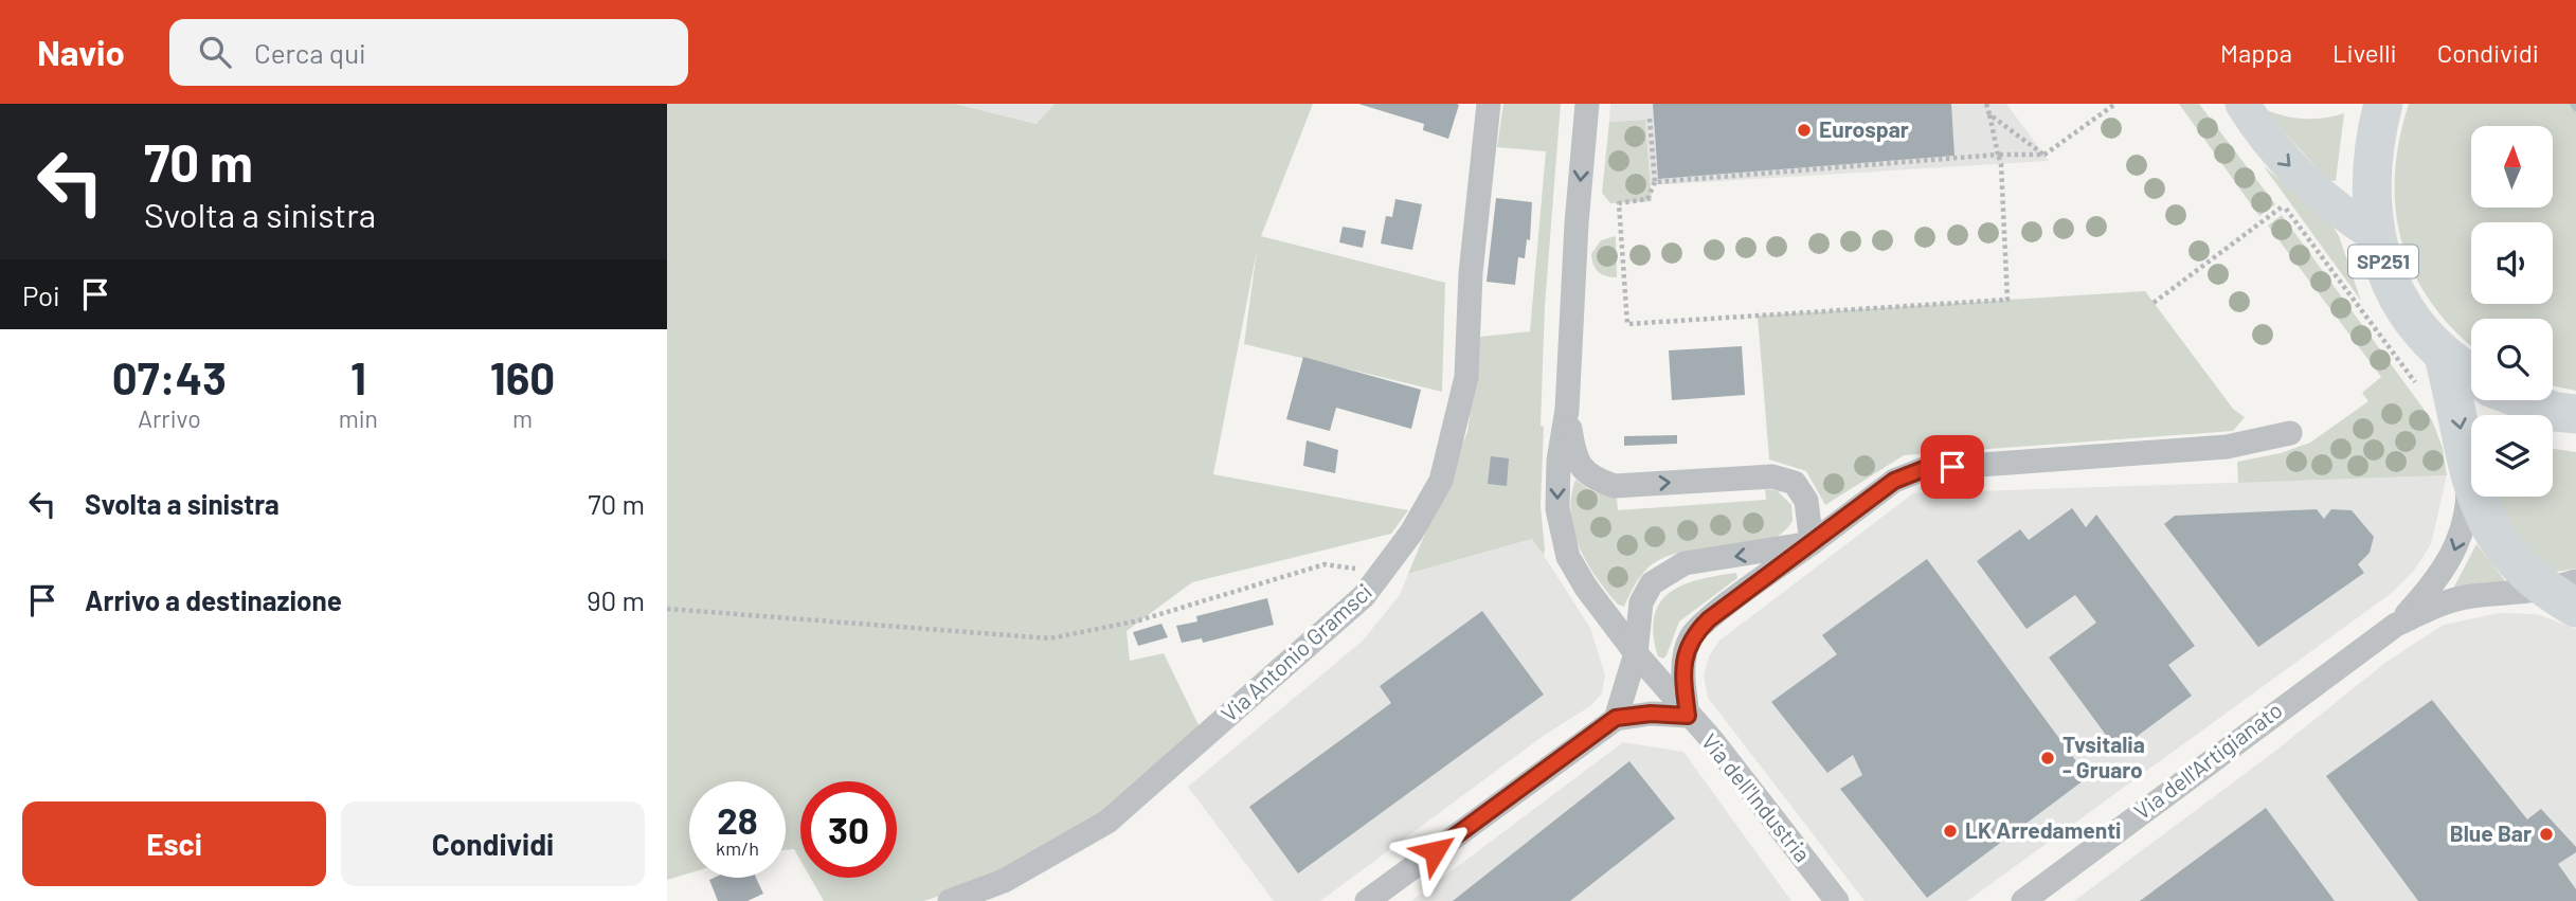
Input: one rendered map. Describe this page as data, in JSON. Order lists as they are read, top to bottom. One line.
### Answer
{"streets":{"main road":["SP251"],"street":["Via Antonio Gramsci","Via dell'Artigianato","Via dell'Industria"]},"places":["Eurospar","Tvsitalia - Gruaro","LK Arredamenti","Blue Bar"],"north":"top","page":{"header":"Navio","search":"Cerca qui","nav":["Mappa","Livelli","Condividi"],"turn":["70 m","Svolta a sinistra"],"then":"Poi","eta":["07:43","Arrivo","1","min","160","m"],"list":[{"name":"Svolta a sinistra","value":"70 m"},{"name":"Arrivo a destinazione","value":"90 m"}],"speed":"28 km/h","limit":"30","buttons":["Esci","Condividi"]}}
